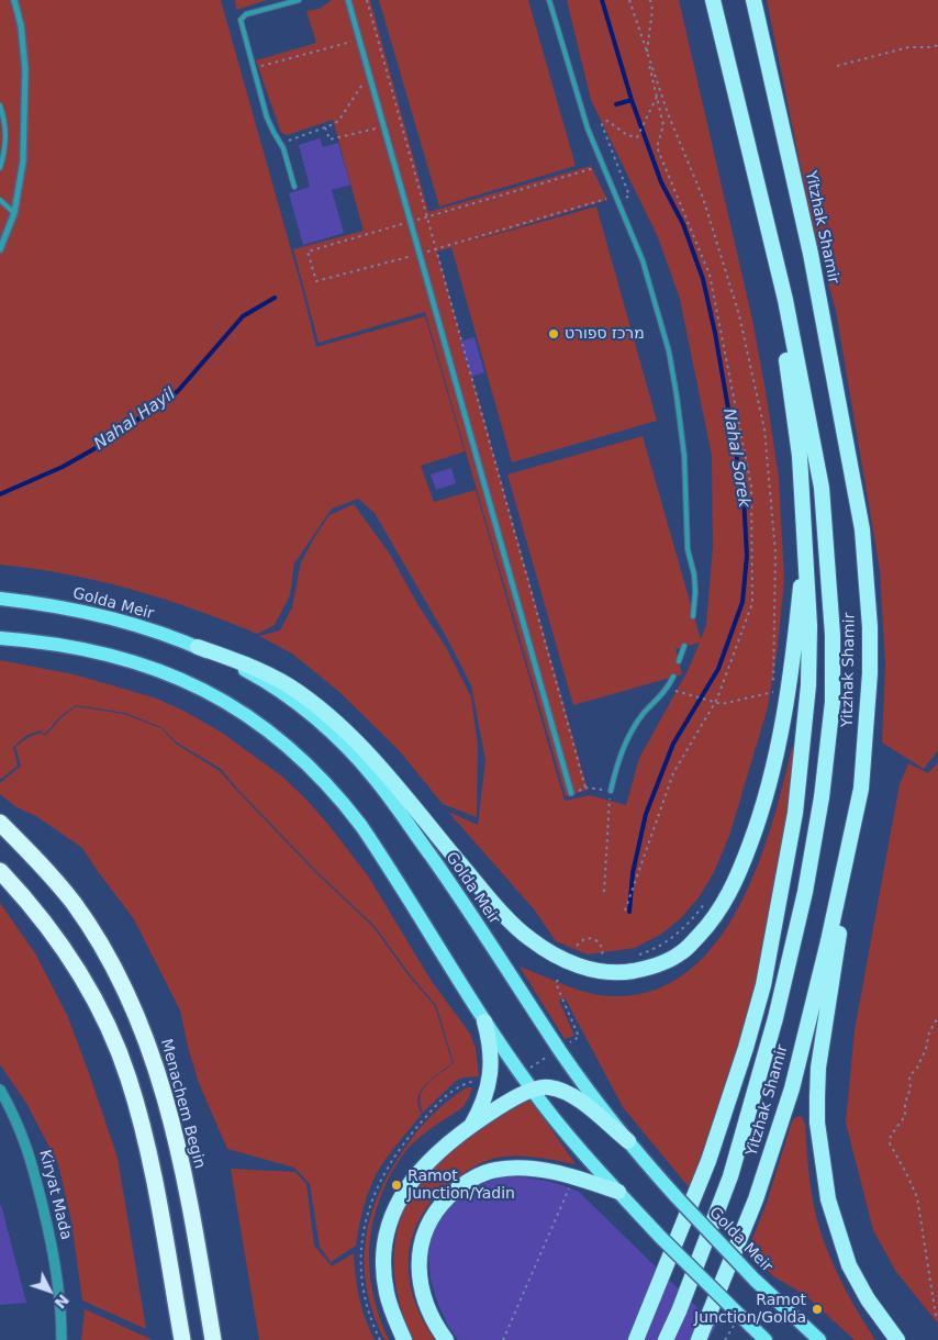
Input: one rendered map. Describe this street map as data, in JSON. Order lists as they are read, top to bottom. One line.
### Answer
{"streets":{"highway":["Yitzhak Shamir","Menachem Begin"],"main road":["Golda Meir"],"street":["Kiryat Mada"]},"water":["Nahal Hayil","Nahal Sorek"],"places":["מרכז ספורט","Ramot Junction/Yadin","Ramot Junction/Golda"],"north":"bottom right"}
